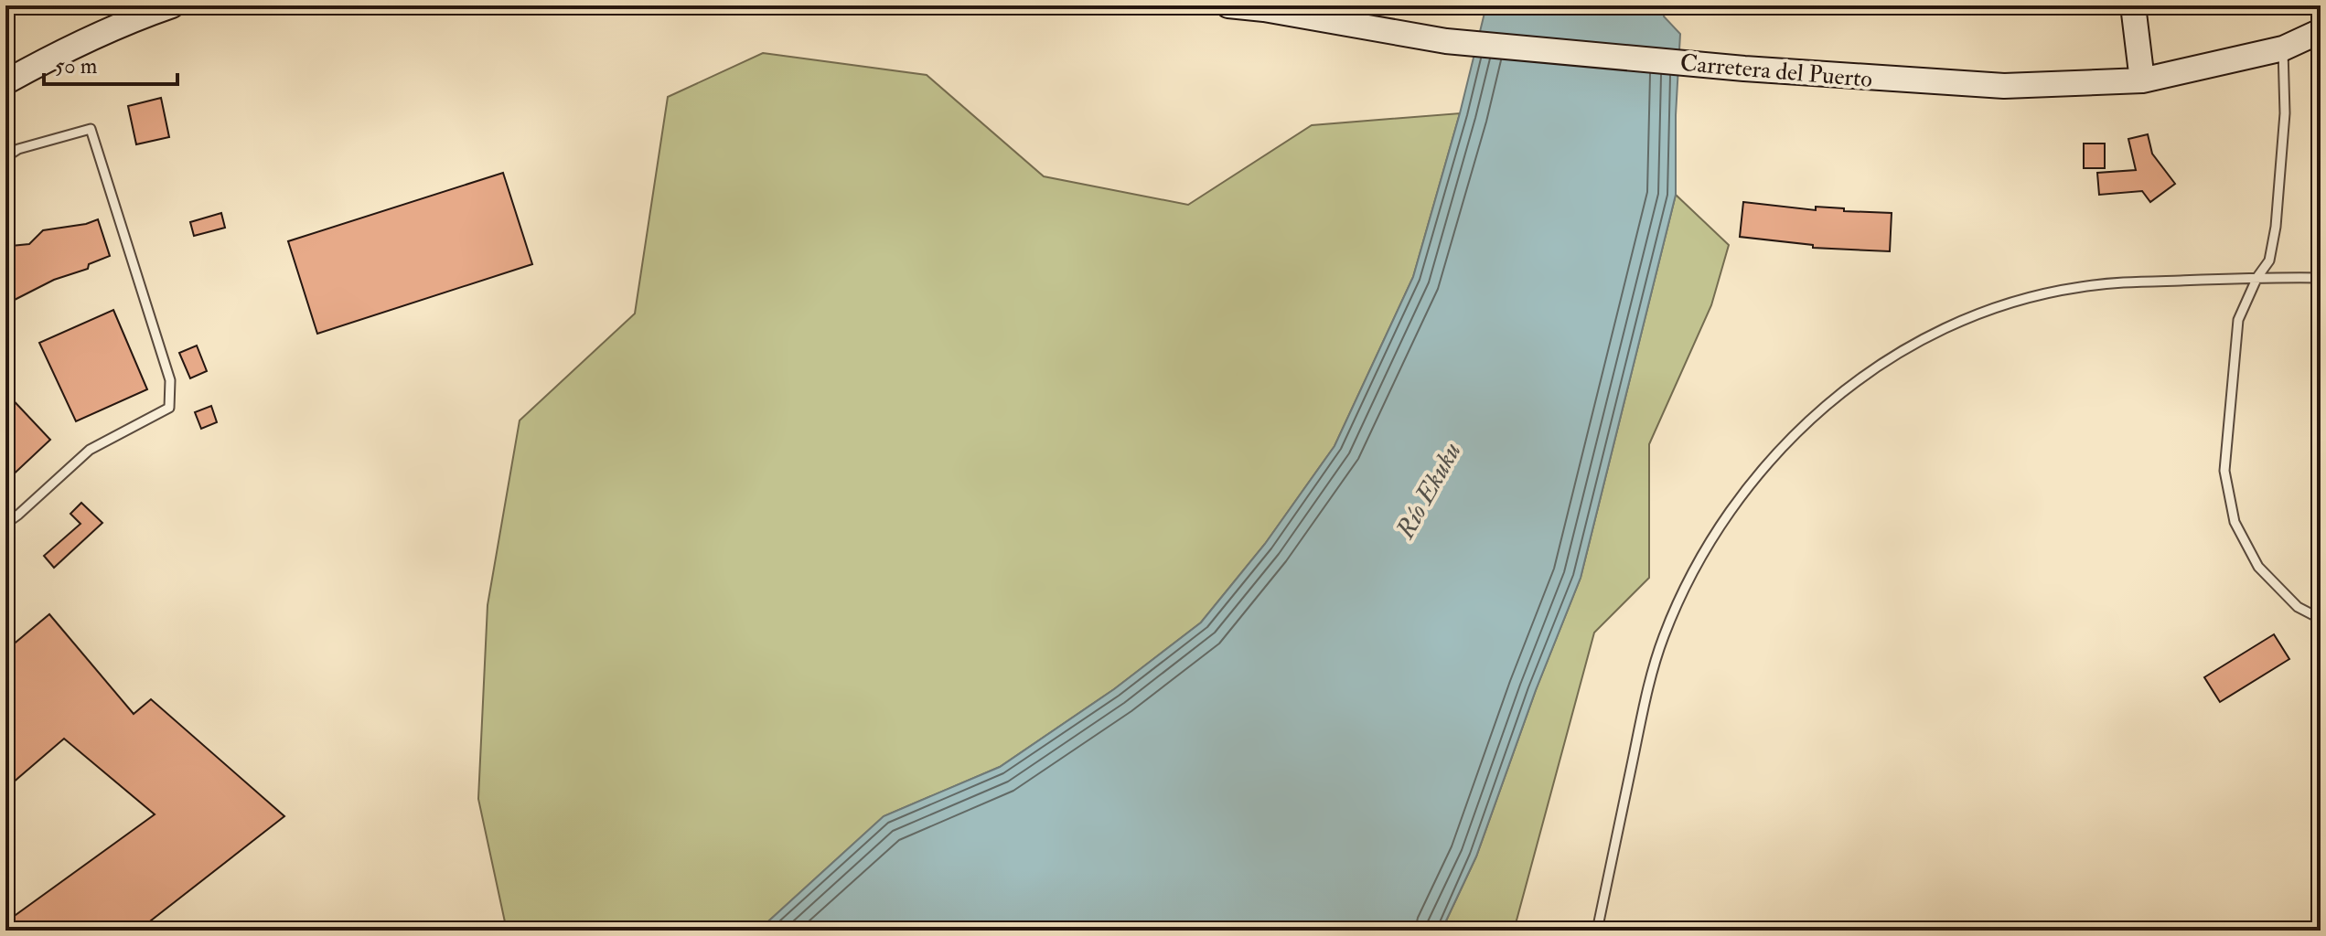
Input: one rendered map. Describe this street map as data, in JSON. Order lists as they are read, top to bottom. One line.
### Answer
{"streets":{"main road":["Carretera del Puerto"]},"water":["Río Ekuku"],"scale_bar":"50 m"}
